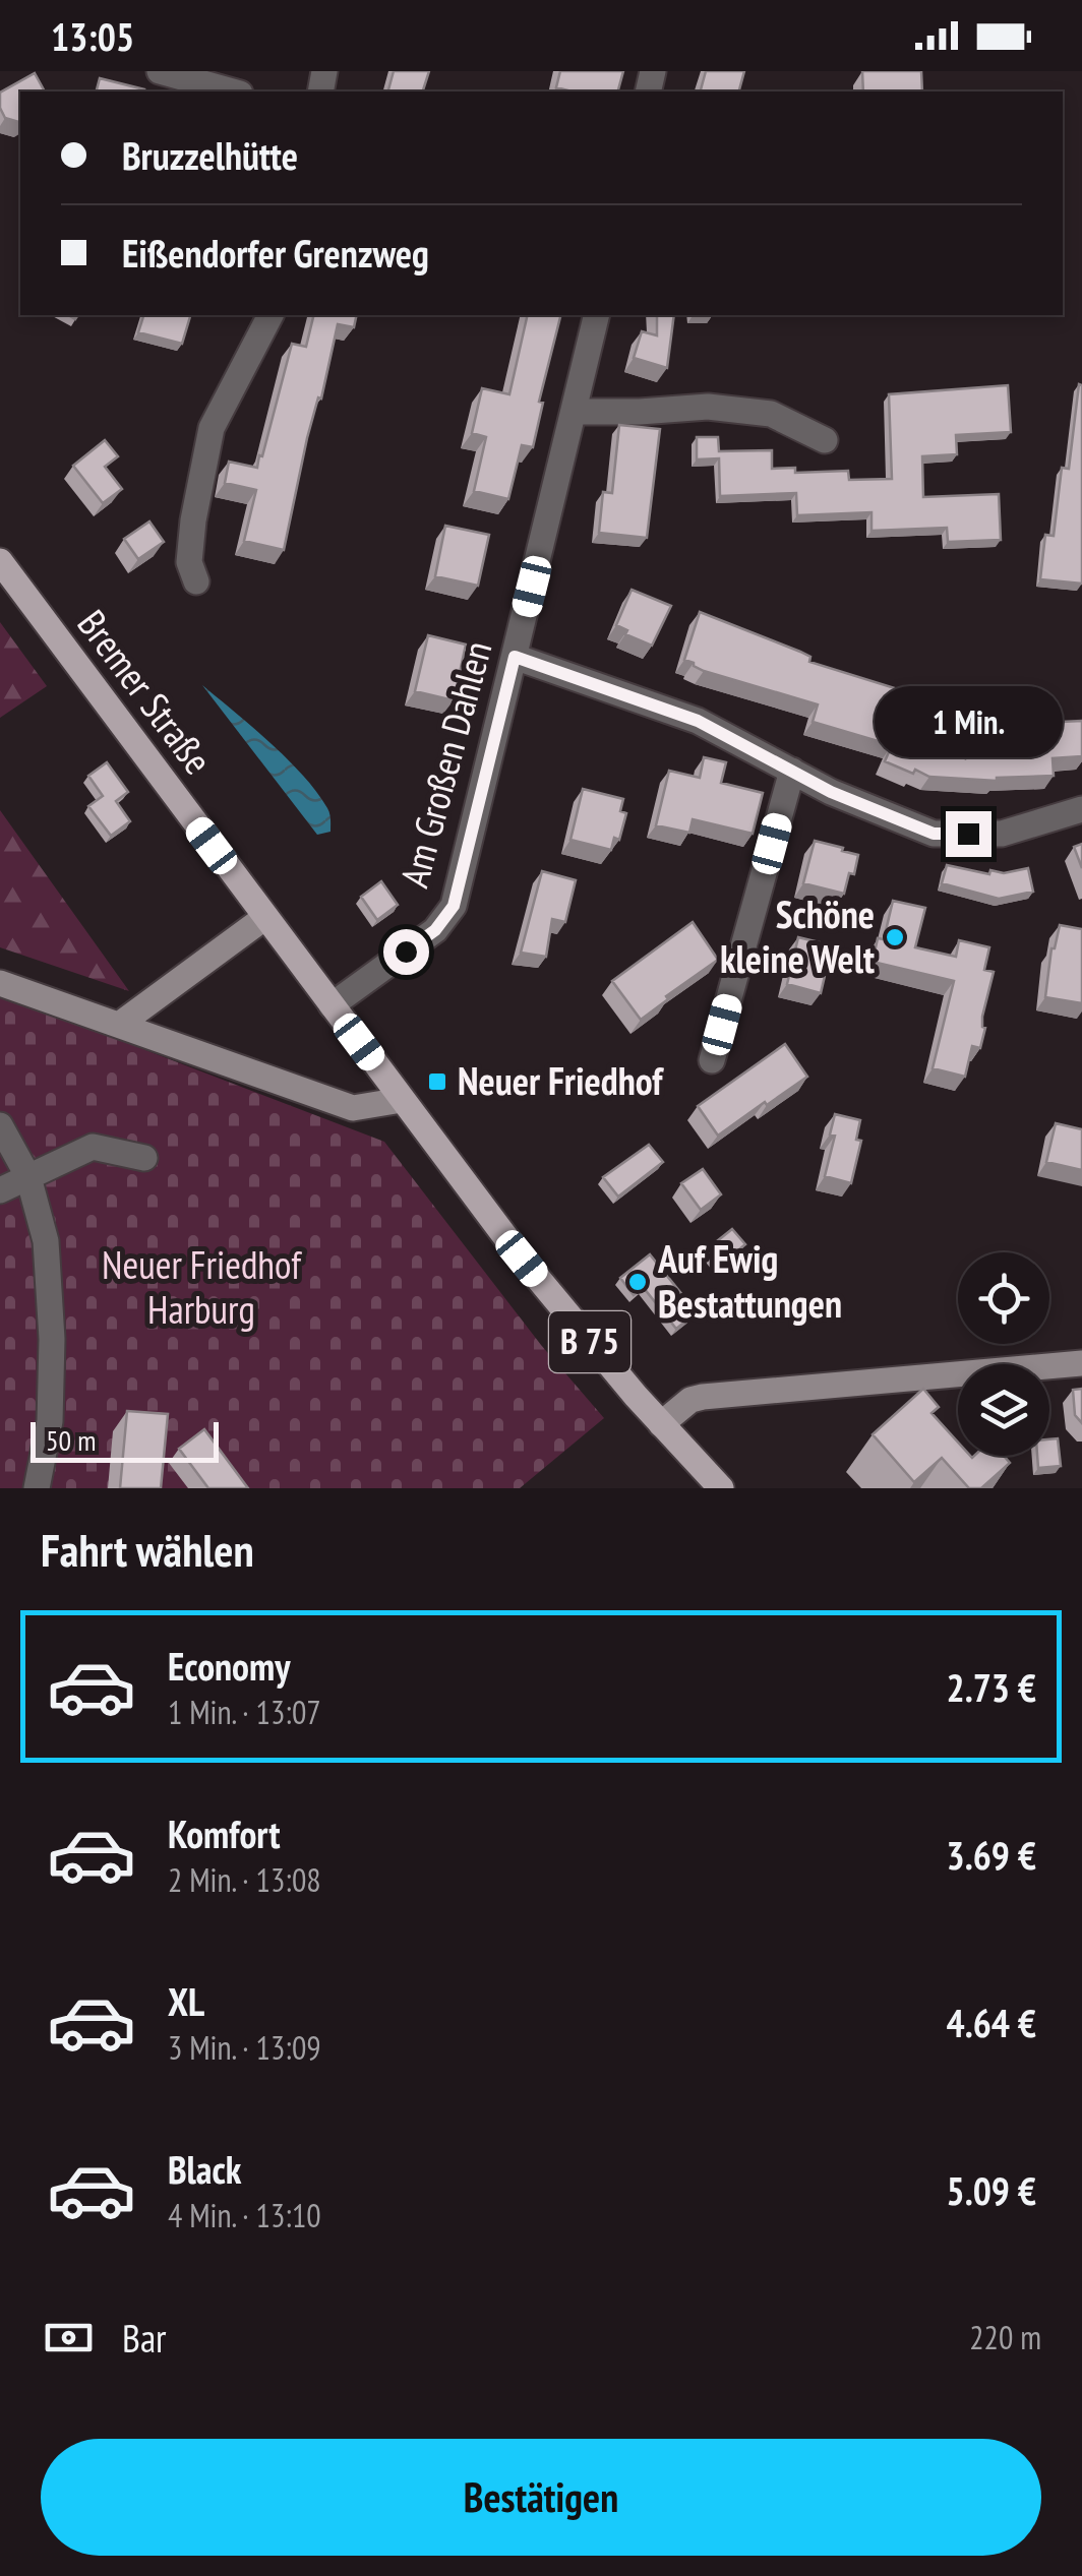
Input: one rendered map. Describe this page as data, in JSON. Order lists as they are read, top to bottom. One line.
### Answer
{"streets":{"main road":["Bremer Straße","B 75"],"street":["Am Großen Dahlen"]},"crossings":[["Bremer Straße","Am Großen Dahlen"]],"parks":["Neuer Friedhof Harburg"],"places":{"other":["Schöne kleine Welt","Auf Ewig Bestattungen"],"transit":["Neuer Friedhof"]},"scale_bar":"50 m","page":{"status":"13:05","banner":["Bruzzelhütte","Eißendorfer Grenzweg"],"bubble":"1 Min.","scale":"50 m","heading":"Fahrt wählen","list":[{"name":"Economy","note":"1 Min. · 13:07","value":"2.73 €"},{"name":"Komfort","note":"2 Min. · 13:08","value":"3.69 €"},{"name":"XL","note":"3 Min. · 13:09","value":"4.64 €"},{"name":"Black","note":"4 Min. · 13:10","value":"5.09 €"}],"pay":["Bar","220 m"],"buttons":"Bestätigen"}}
